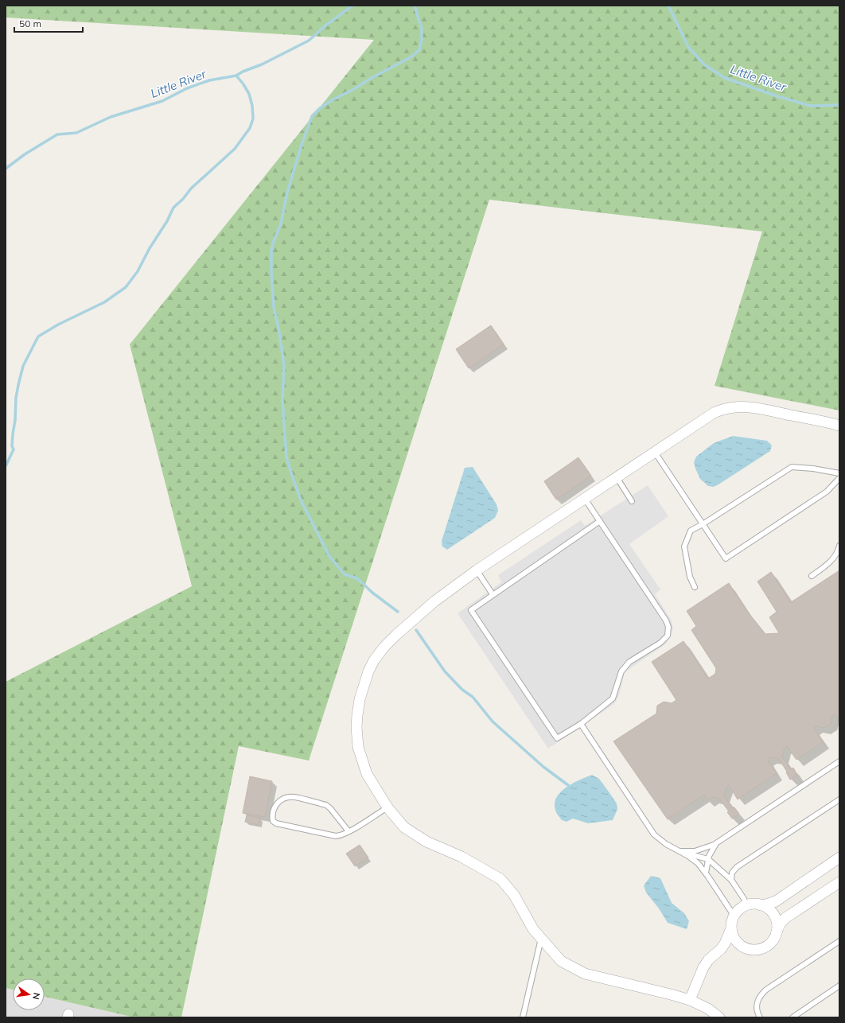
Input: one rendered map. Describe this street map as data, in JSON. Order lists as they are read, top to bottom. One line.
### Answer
{"water":["Little River"],"scale_bar":"50 m","north":"right"}
